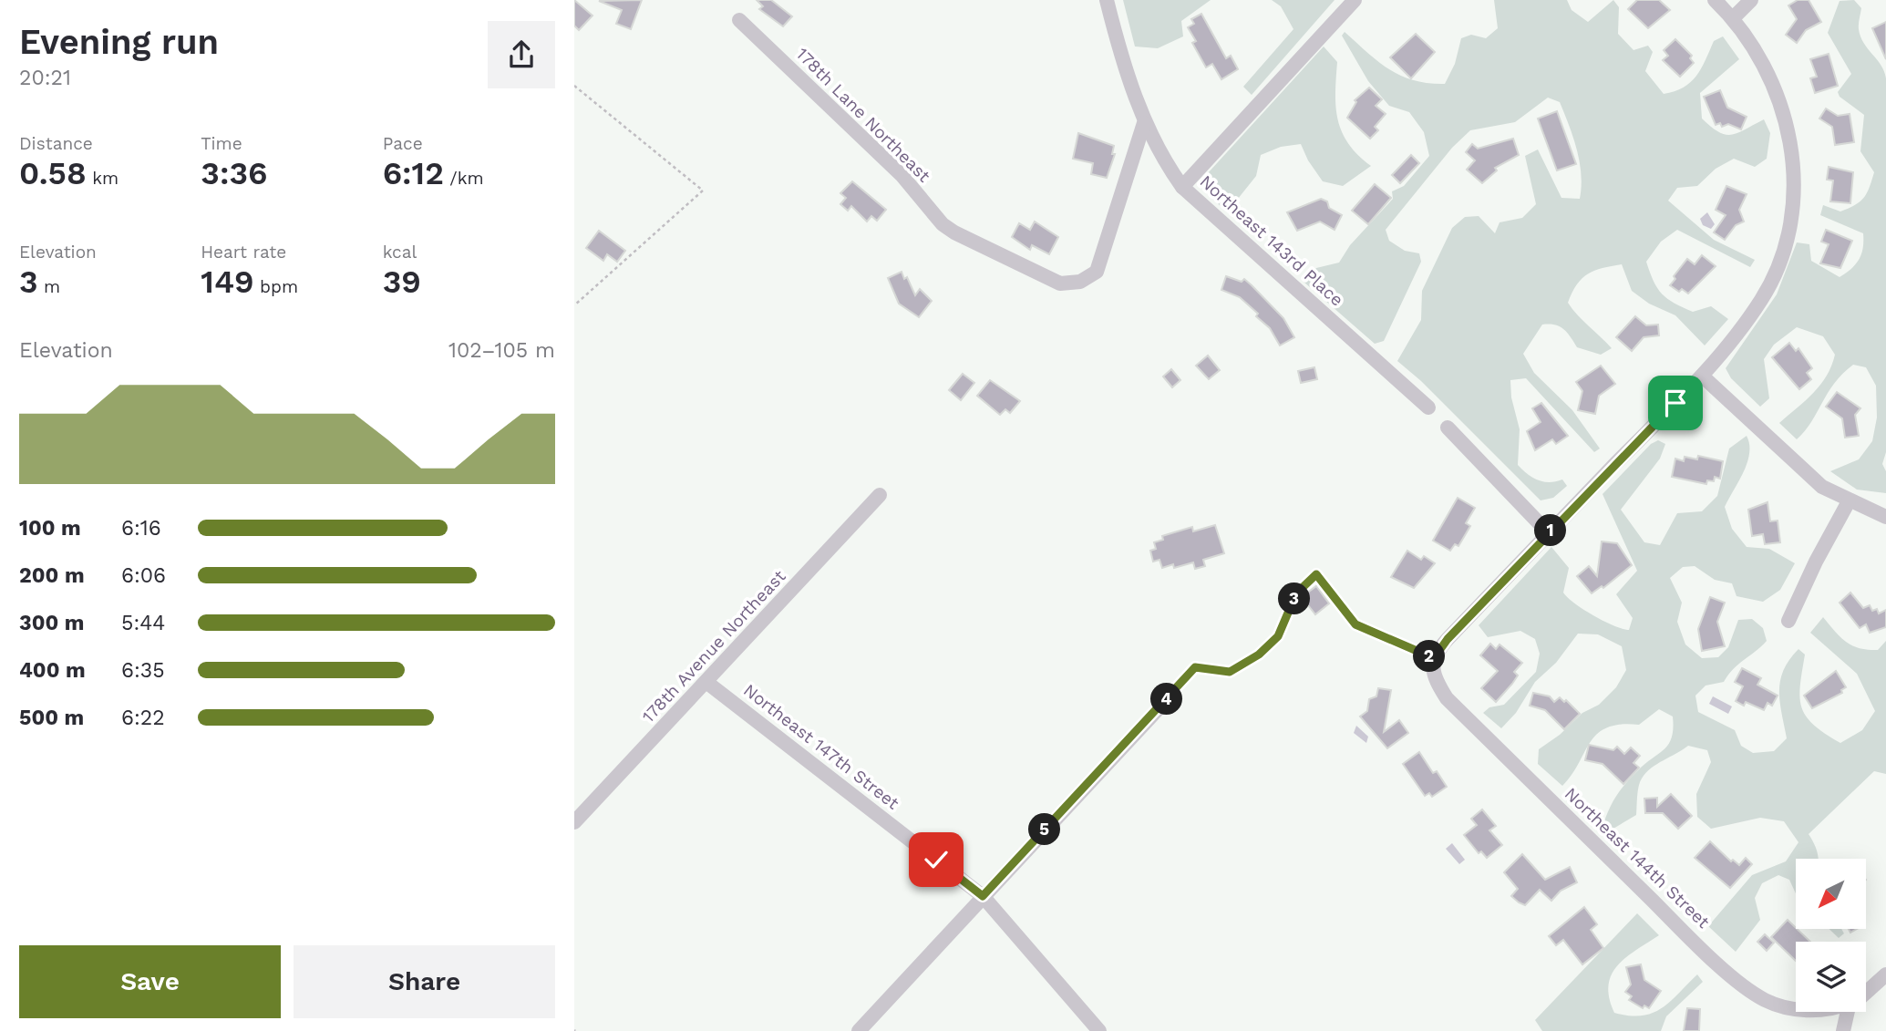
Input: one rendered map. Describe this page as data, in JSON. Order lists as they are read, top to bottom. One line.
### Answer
{"streets":{"street":["178th Lane Northeast","Northeast 143rd Place","178th Avenue Northeast","Northeast 147th Street","Northeast 144th Street"]},"crossings":[["178th Lane Northeast","Northeast 143rd Place"],["178th Avenue Northeast","Northeast 147th Street"]],"north":"bottom left","page":{"heading":["Evening run","20:21"],"stats":[["Distance","0.58 km"],["Time","3:36"],["Pace","6:12 /km"],["Elevation","3 m"],["Heart rate","149 bpm"],["kcal","39"]],"chart":["Elevation","102–105 m"],"list":[{"name":"100 m","note":"6:16"},{"name":"200 m","note":"6:06"},{"name":"300 m","note":"5:44"},{"name":"400 m","note":"6:35"},{"name":"500 m","note":"6:22"}],"pins":["1","3","2","4","5"],"buttons":["Save","Share"]}}
